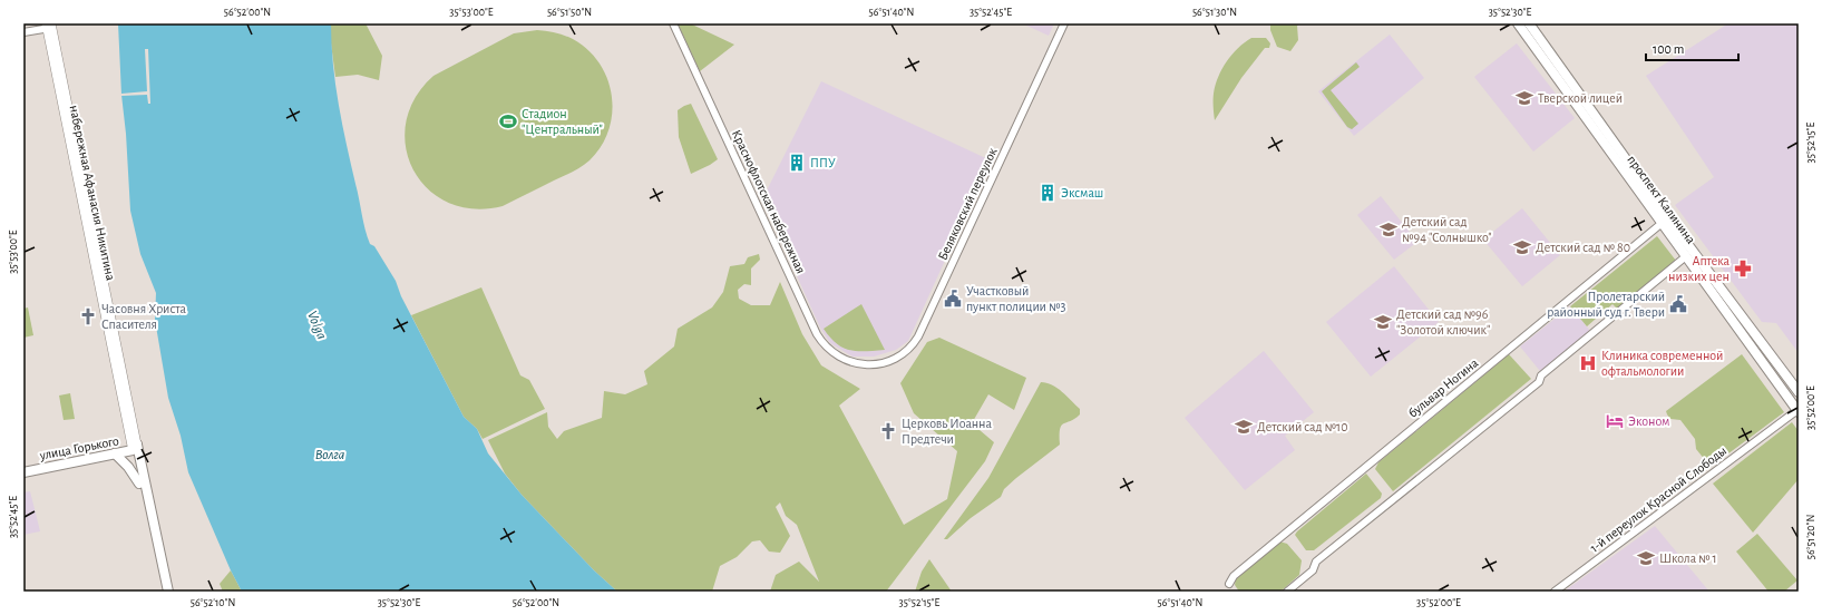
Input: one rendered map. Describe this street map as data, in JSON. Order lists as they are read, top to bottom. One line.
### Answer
{"streets":{"main road":["набережная Афанасия Никитина","проспект Калинина","улица Горького"],"street":["Краснофлотская набережная","Беляковский переулок","бульвар Ногина","1-й переулок Красной Слободы"]},"crossings":[["набережная Афанасия Никитина","улица Горького"],["проспект Калинина","бульвар Ногина"],["проспект Калинина","1-й переулок Красной Слободы"],["Краснофлотская набережная","Беляковский переулок"]],"water":["Volga","Волга"],"places":{"school or university":["Тверской лицей","Детский сад №94 \"Солнышко\"","Детский сад № 80","Детский сад №96 \"Золотой ключик\"","Детский сад №10","Школа № 1"],"sports":["Стадион \"Центральный\""],"building":["ППУ","Эксмаш"],"pharmacy":["Аптека низких цен"],"public building":["Участковый пункт полиции №3","Пролетарский районный суд г. Твери"],"church":["Часовня Христа Спасителя","Церковь Иоанна Предтечи"],"hospital":["Клиника современной офтальмологии"],"hotel":["Эконом"]},"scale_bar":"100 m","coordinates":["56°52'00\"N","35°53'00\"E","56°51'50\"N","56°51'40\"N","35°52'45\"E","56°51'30\"N","35°52'30\"E","35°52'15\"E","35°52'00\"E","56°51'20\"N","56°52'10\"N"]}
